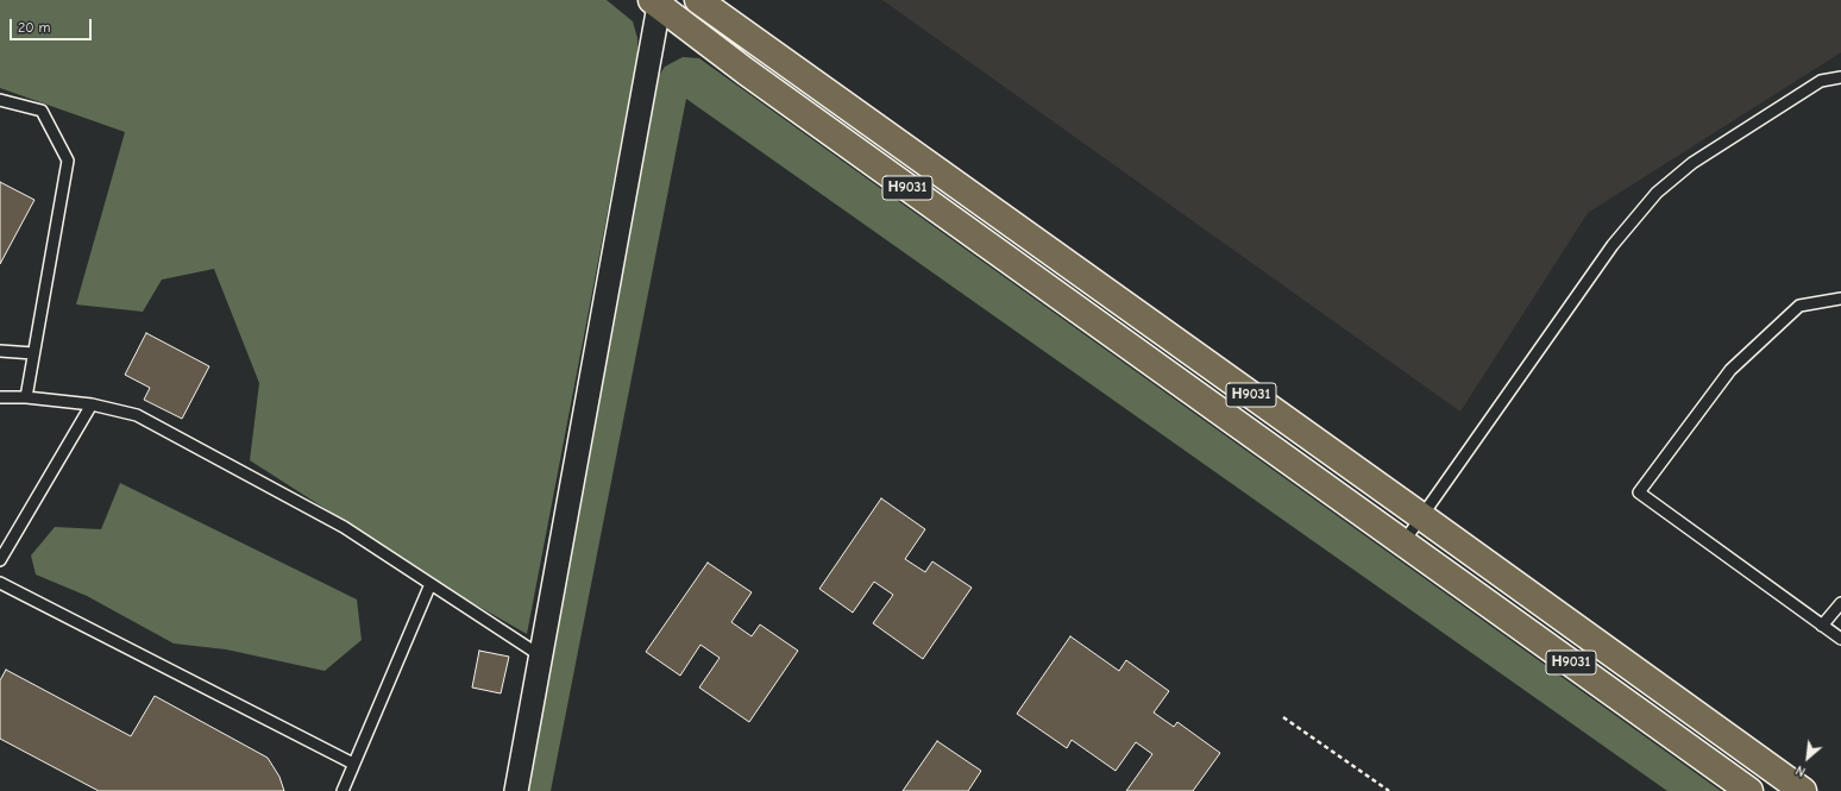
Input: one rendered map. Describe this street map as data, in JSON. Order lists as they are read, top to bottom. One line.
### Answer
{"streets":{"main road":["Н9031"]},"scale_bar":"20 m","north":"bottom left"}
